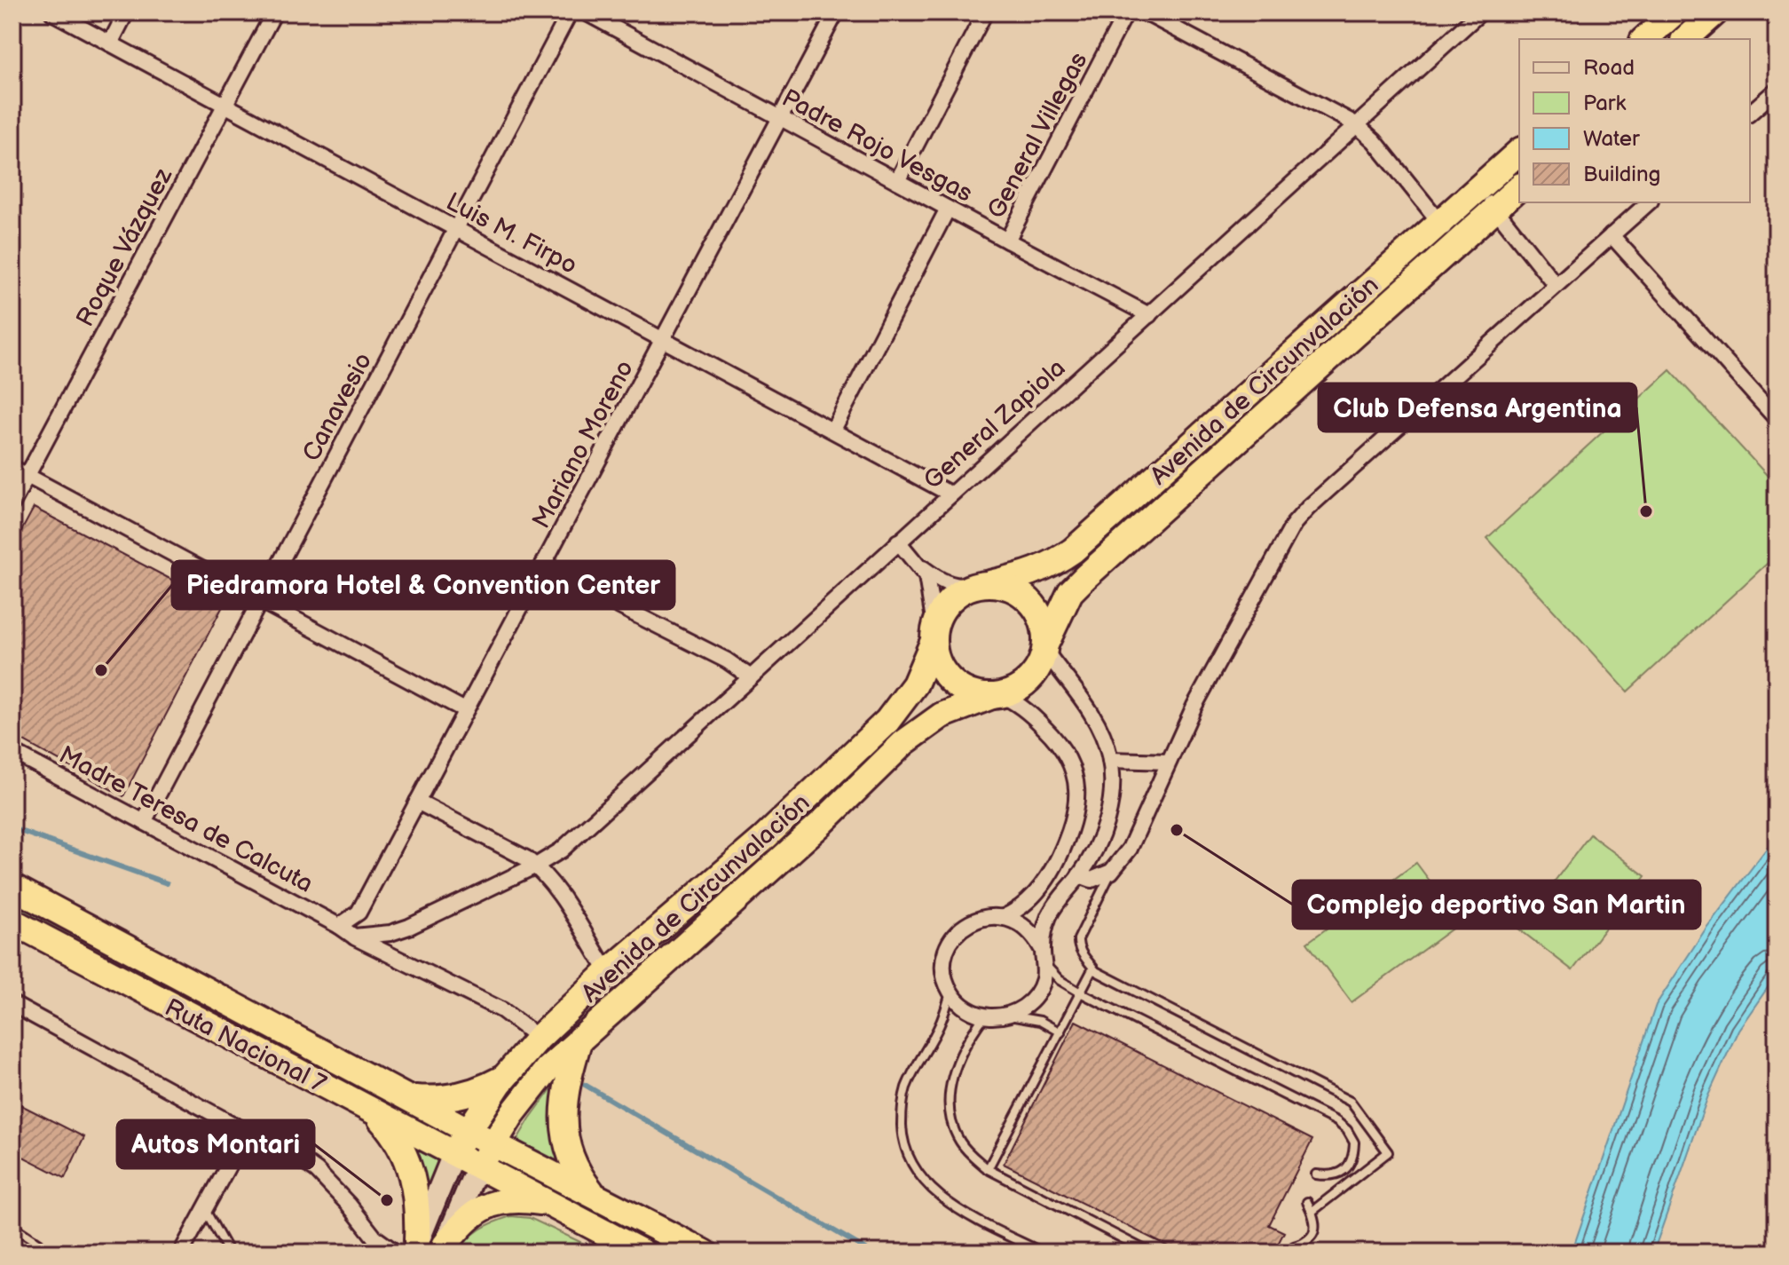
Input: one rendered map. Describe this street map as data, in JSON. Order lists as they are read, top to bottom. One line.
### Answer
{"streets":{"highway":["Avenida de Circunvalación","Ruta Nacional 7"],"street":["General Villegas","Padre Rojo Vesgas","Luis M. Firpo","Roque Vázquez","Canavesio","General Zapiola","Mariano Moreno","Madre Teresa de Calcuta"]},"crossings":[["General Villegas","Padre Rojo Vesgas"],["Padre Rojo Vesgas","General Zapiola"],["Padre Rojo Vesgas","Mariano Moreno"],["Luis M. Firpo","Roque Vázquez"],["Luis M. Firpo","Canavesio"],["Luis M. Firpo","General Zapiola"],["Luis M. Firpo","Mariano Moreno"],["Avenida de Circunvalación","Madre Teresa de Calcuta"],["Avenida de Circunvalación","Ruta Nacional 7"],["Canavesio","Madre Teresa de Calcuta"],["General Zapiola","Madre Teresa de Calcuta"],["Mariano Moreno","Madre Teresa de Calcuta"]],"places":["Club Defensa Argentina","Piedramora Hotel & Convention Center","Complejo deportivo San Martin","Autos Montari"],"legend":["Road","Park","Water","Building"]}
